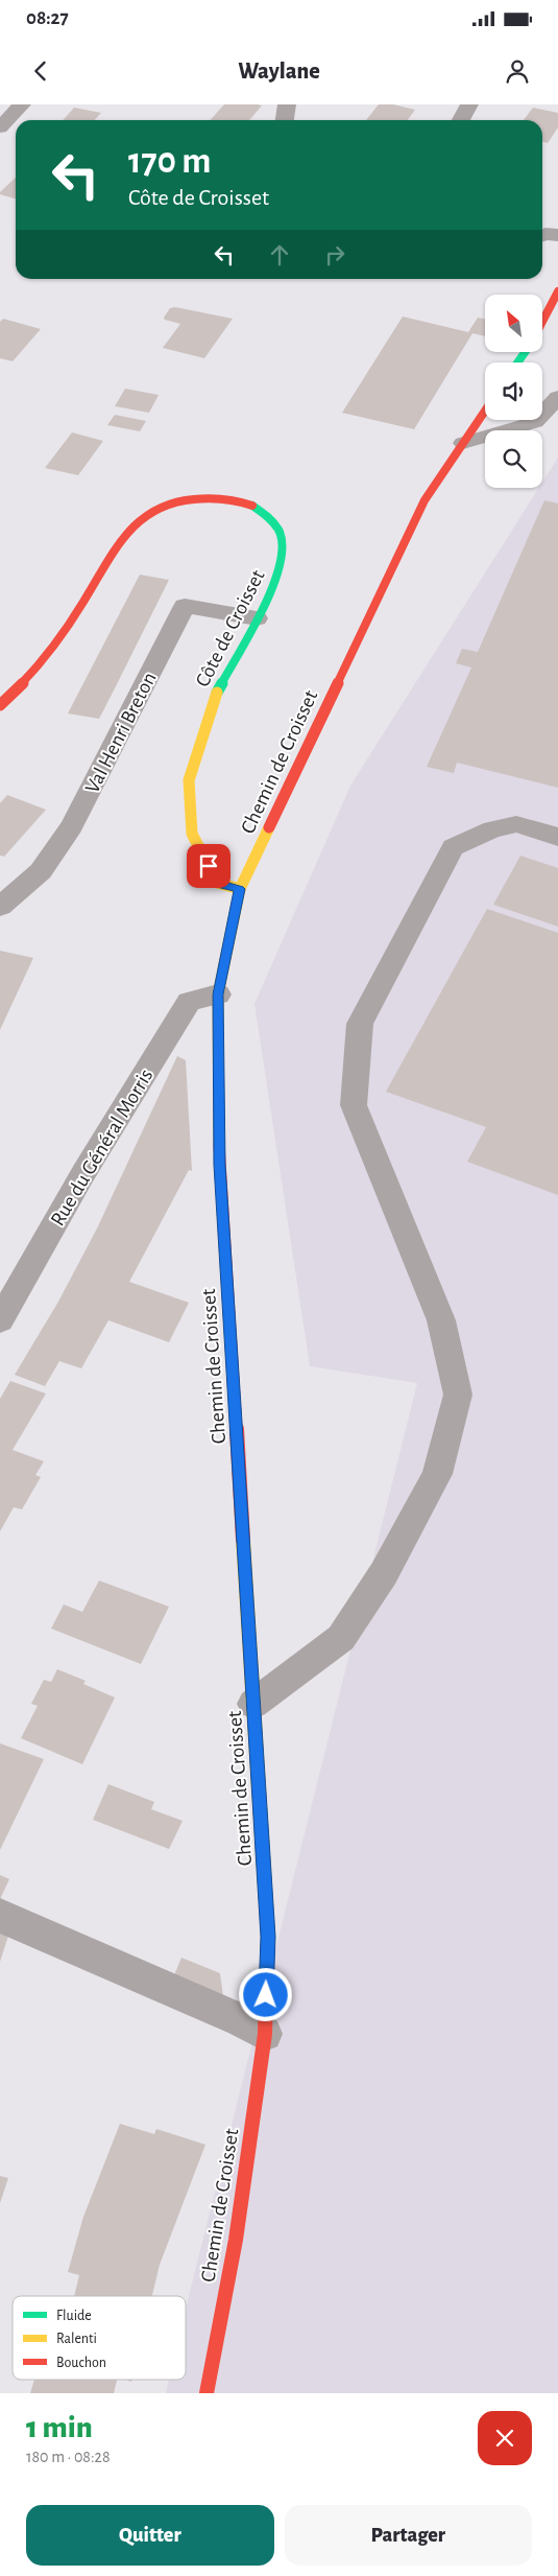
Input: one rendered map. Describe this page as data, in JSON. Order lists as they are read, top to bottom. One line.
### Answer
{"streets":{"street":["Côte de Croisset","Val Henri Breton","Chemin de Croisset","Rue du Général Morris"]},"crossings":[["Côte de Croisset","Val Henri Breton"],["Côte de Croisset","Chemin de Croisset"],["Chemin de Croisset","Rue du Général Morris"]],"legend":["Fluide","Ralenti","Bouchon"],"north":"top left","page":{"status":"08:27","header":"Waylane","turn":["170 m","Côte de Croisset"],"heading":["1 min","180 m · 08:28"],"buttons":["Quitter","Partager"]}}
